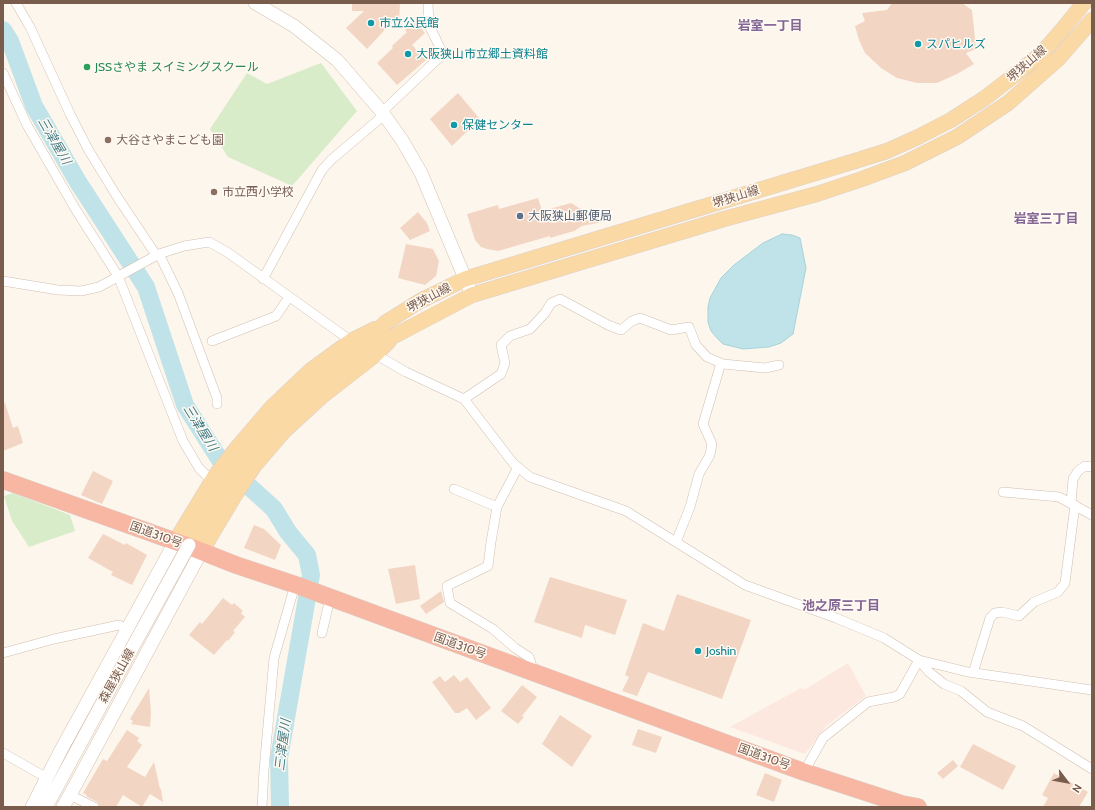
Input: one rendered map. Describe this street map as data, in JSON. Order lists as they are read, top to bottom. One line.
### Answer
{"streets":{"highway":["国道310号"],"main road":["堺狭山線","森屋狭山線"]},"crossings":[["堺狭山線","国道310号"],["堺狭山線","森屋狭山線"],["国道310号","森屋狭山線"]],"districts":["岩室一丁目","岩室三丁目","池之原三丁目"],"water":["三津屋川"],"places":["市立公民館","スパヒルズ","大阪狭山市立郷土資料館","JSSさやま スイミングスクール","保健センター","大谷さやまこども園","市立西小学校","大阪狭山郵便局","Joshin"],"north":"bottom right"}
